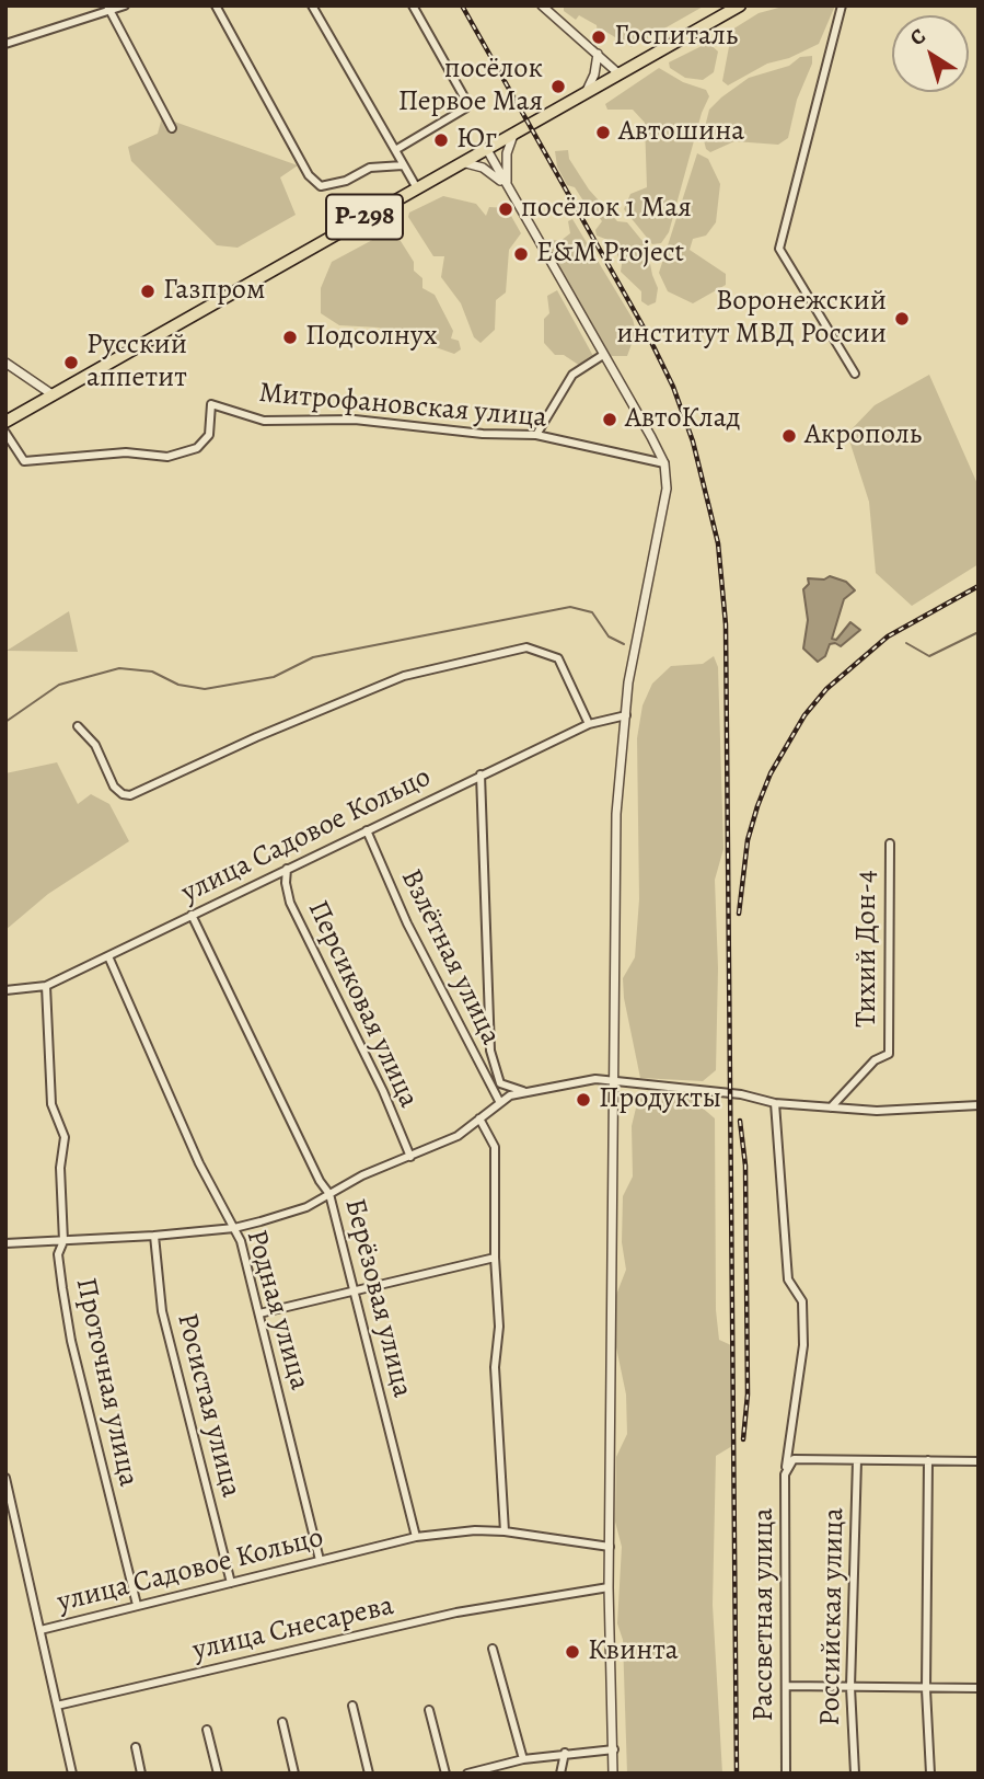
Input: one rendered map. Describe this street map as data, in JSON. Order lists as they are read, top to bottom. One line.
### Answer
{"streets":{"highway":["Р-298"],"street":["Митрофановская улица","улица Садовое Кольцо","Тихий Дон-4","Взлётная улица","Персиковая улица","Берёзовая улица","Родная улица","Проточная улица","Росистая улица","Рассветная улица","Российская улица","улица Снесарева"]},"crossings":[["улица Садовое Кольцо","Взлётная улица"],["улица Садовое Кольцо","Персиковая улица"],["улица Садовое Кольцо","Берёзовая улица"],["улица Садовое Кольцо","Родная улица"],["улица Садовое Кольцо","Проточная улица"],["улица Садовое Кольцо","Росистая улица"],["Рассветная улица","Российская улица"]],"places":["Госпиталь","посёлок Первое Мая","Автошина","Юг","посёлок 1 Мая","E&M Project","Газпром","Воронежский институт МВД России","Подсолнух","Русский аппетит","АвтоКлад","Акрополь","Продукты","Квинта"],"north":"top left"}
